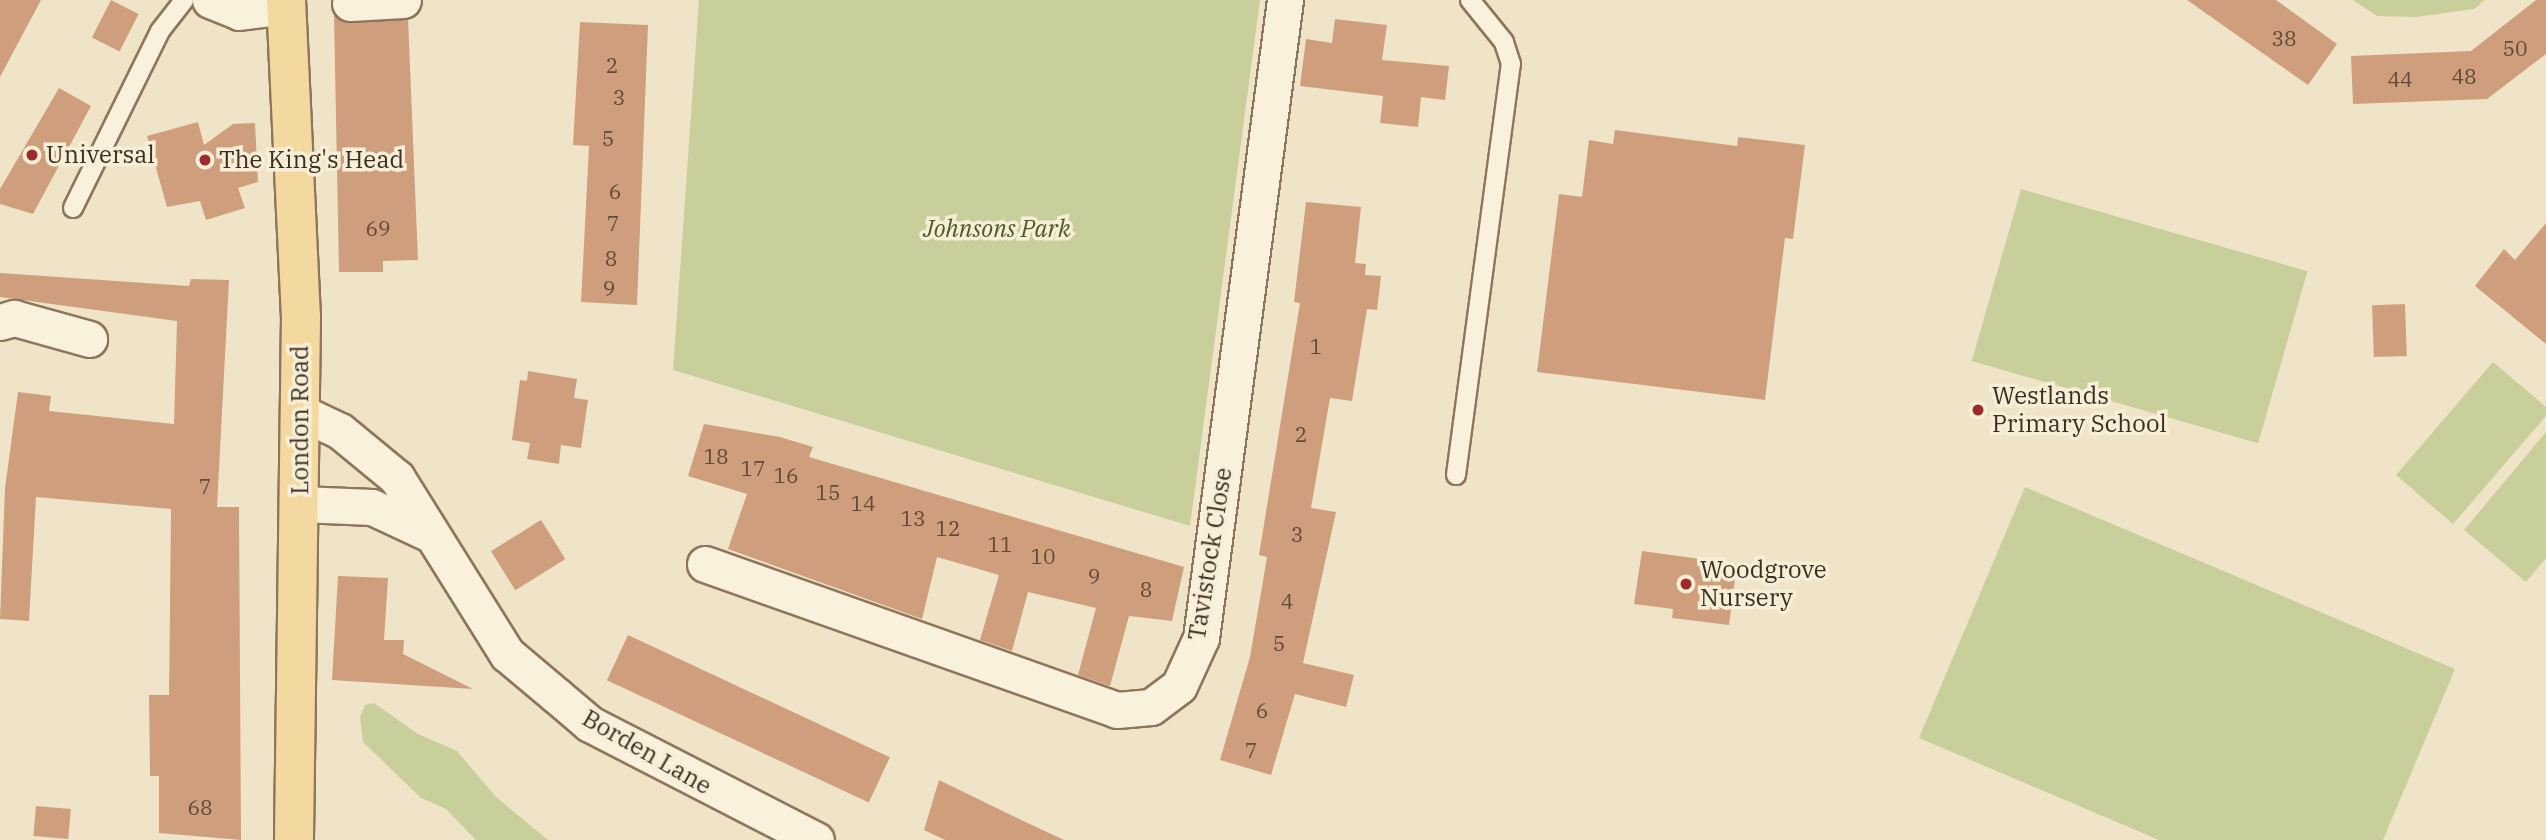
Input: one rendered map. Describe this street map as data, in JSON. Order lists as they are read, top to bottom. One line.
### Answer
{"streets":{"main road":["London Road"],"street":["Tavistock Close","Borden Lane"]},"crossings":[["London Road","Borden Lane"]],"parks":["Johnsons Park"],"places":["Universal","The King's Head","Westlands Primary School","Woodgrove Nursery"],"house_numbers":["38","50","2","48","44","3","5","6","7","69","8","9","1","2","18","17","16","7","15","14","13","12","3","11","10","9","8","4","5","6","7","68"]}
